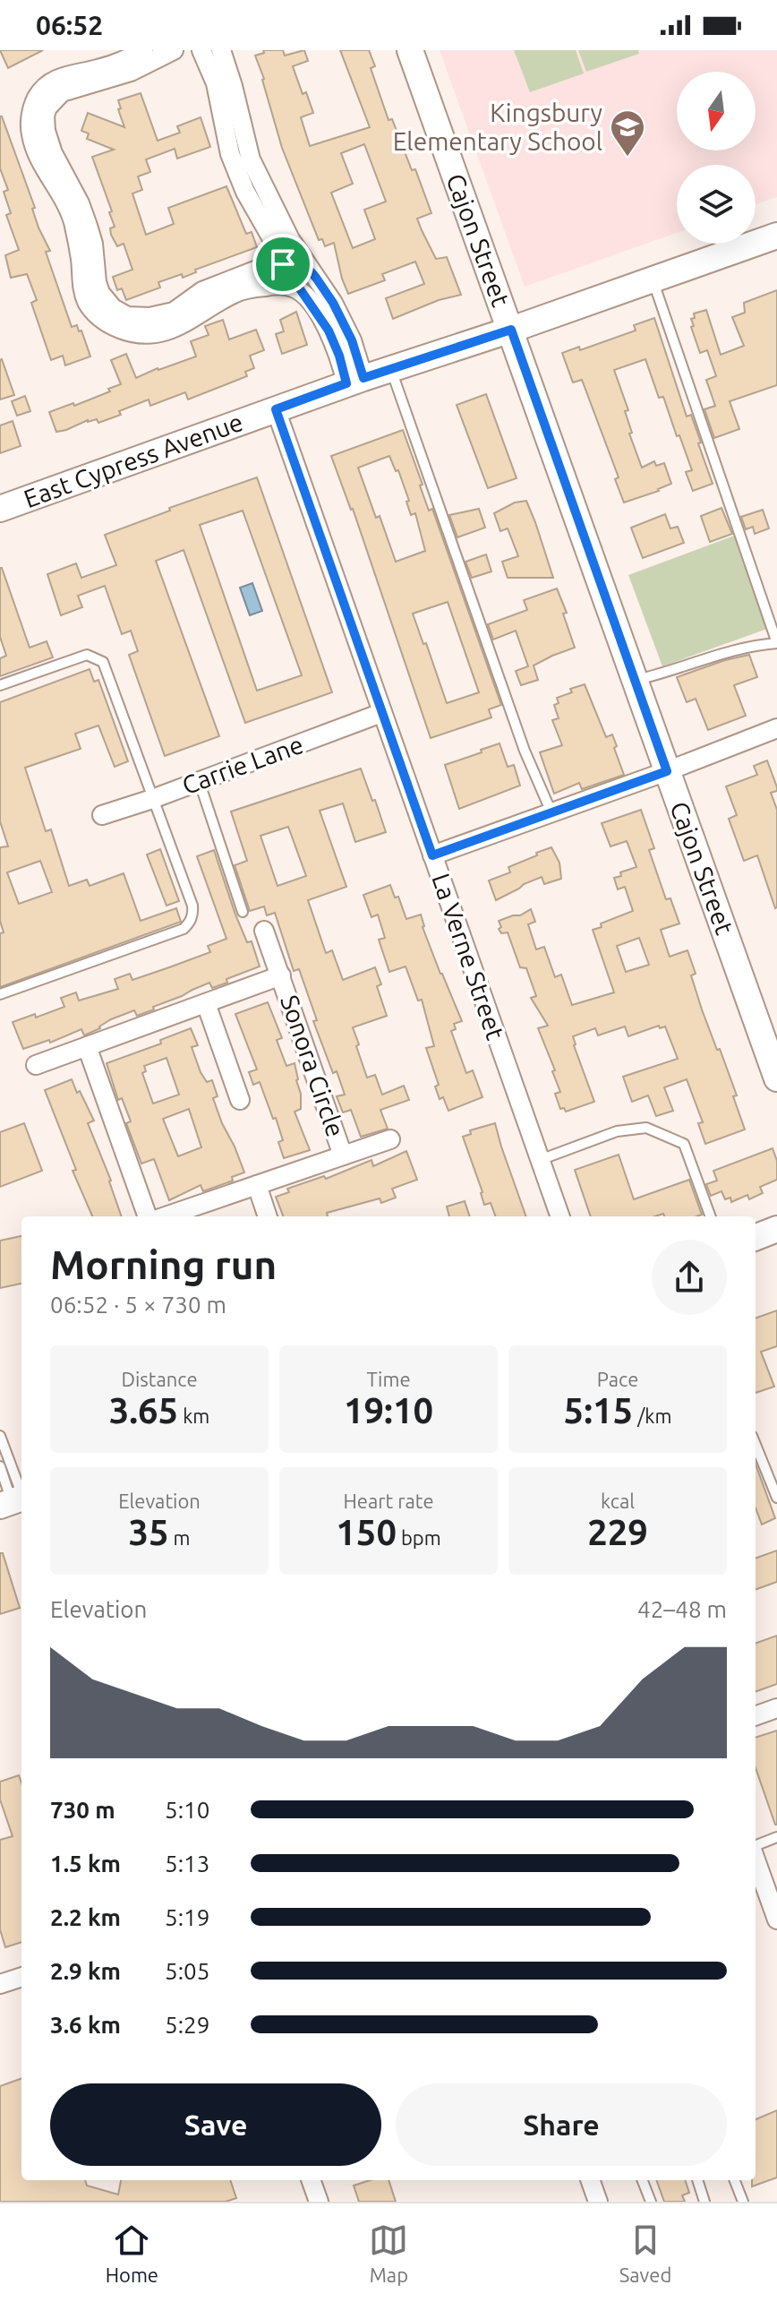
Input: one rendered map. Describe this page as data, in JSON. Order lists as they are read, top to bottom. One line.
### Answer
{"streets":{"street":["Cajon Street","East Cypress Avenue","Carrie Lane","La Verne Street","Sonora Circle"]},"crossings":[["Cajon Street","East Cypress Avenue"],["East Cypress Avenue","La Verne Street"],["Carrie Lane","La Verne Street"]],"places":{"school or university":["Kingsbury Elementary School"]},"north":"bottom","page":{"status":"06:52","heading":["Morning run","06:52 · 5 × 730 m"],"stats":[["Distance","3.65 km"],["Time","19:10"],["Pace","5:15 /km"],["Elevation","35 m"],["Heart rate","150 bpm"],["kcal","229"]],"chart":["Elevation","42–48 m"],"list":[{"name":"730 m","note":"5:10"},{"name":"1.5 km","note":"5:13"},{"name":"2.2 km","note":"5:19"},{"name":"2.9 km","note":"5:05"},{"name":"3.6 km","note":"5:29"}],"buttons":["Save","Share"],"tabs":["Home","Map","Saved"]}}
